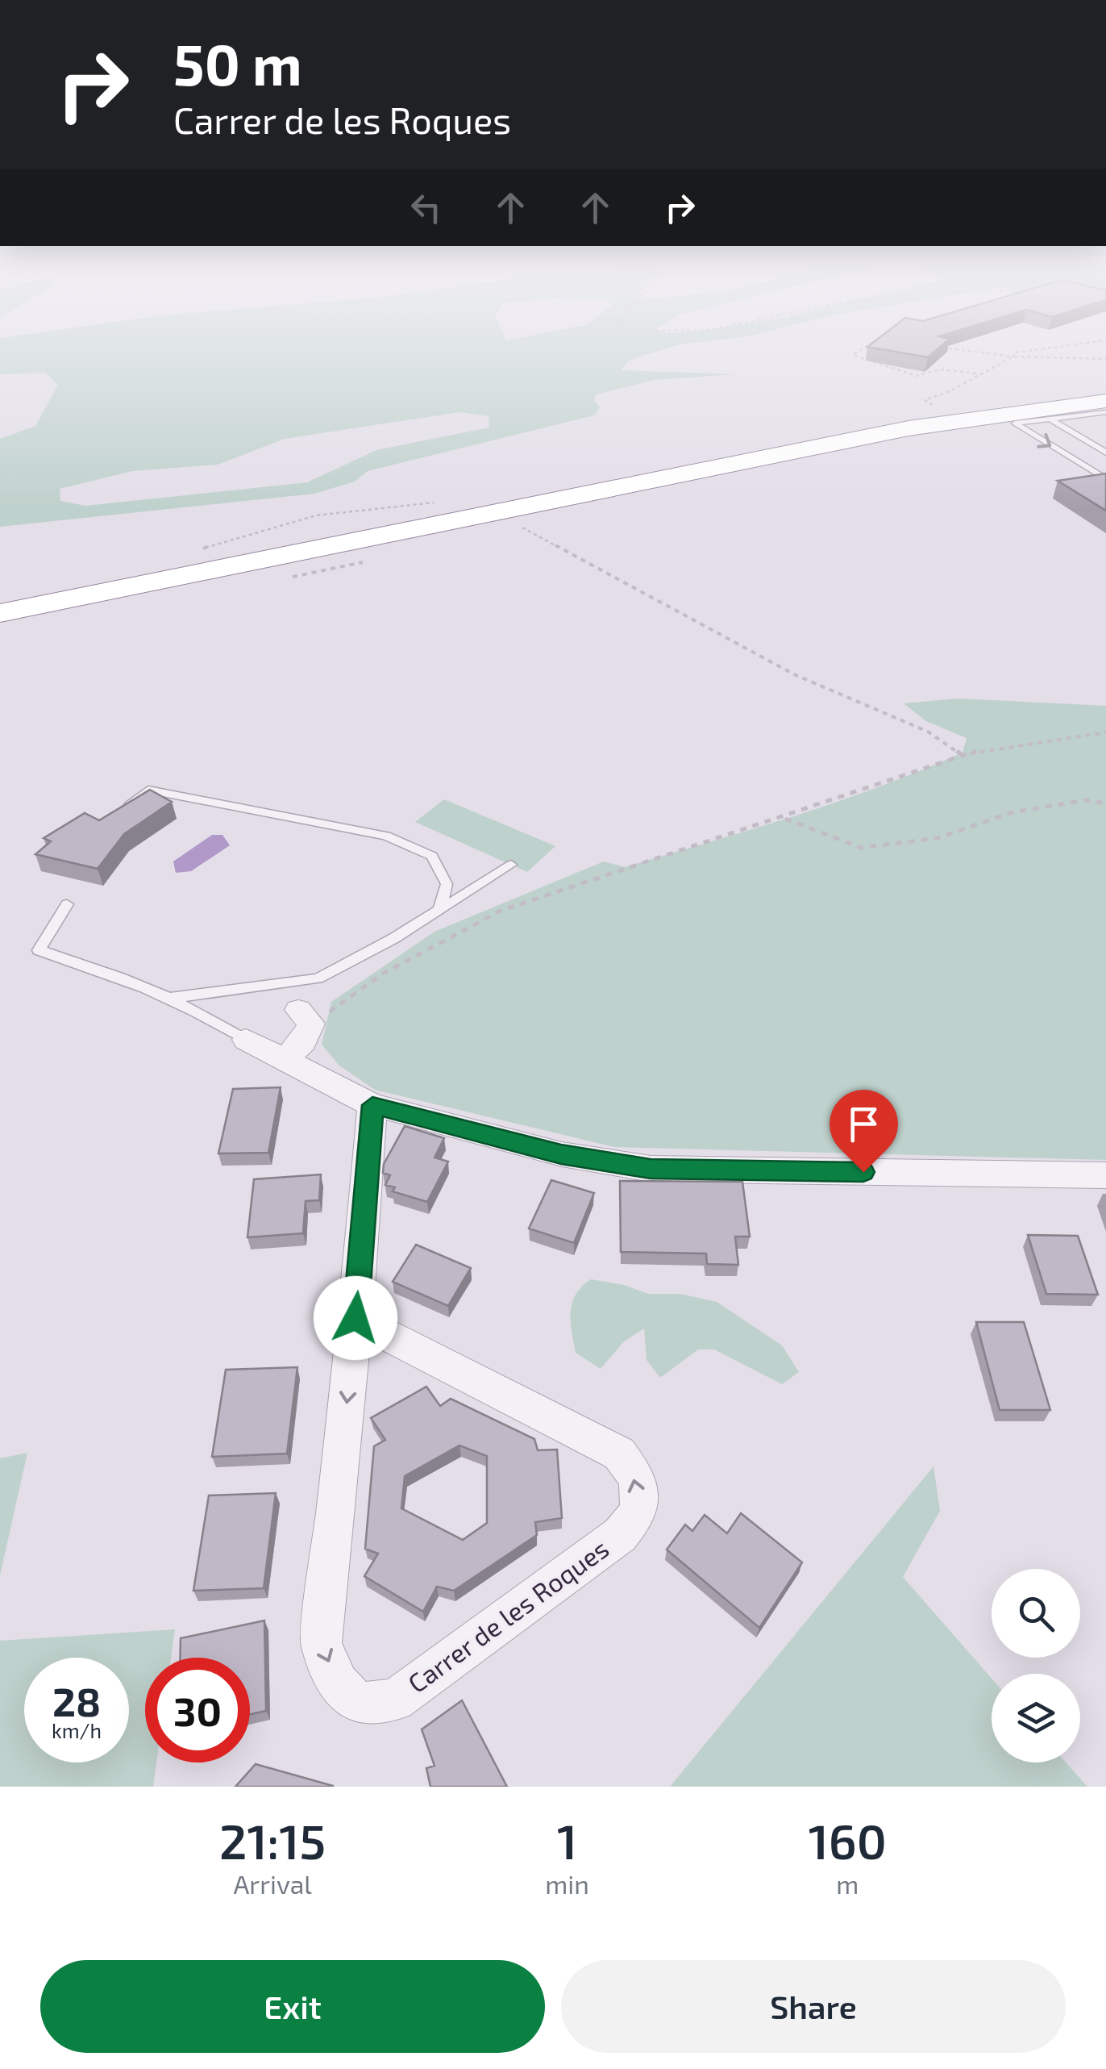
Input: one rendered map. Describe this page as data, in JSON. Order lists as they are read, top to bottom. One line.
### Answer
{"streets":{"street":["Carrer de les Roques"]},"page":{"turn":["50 m","Carrer de les Roques"],"speed":"28 km/h","limit":"30","eta":["21:15","Arrival","1","min","160","m"],"buttons":["Exit","Share"]}}
